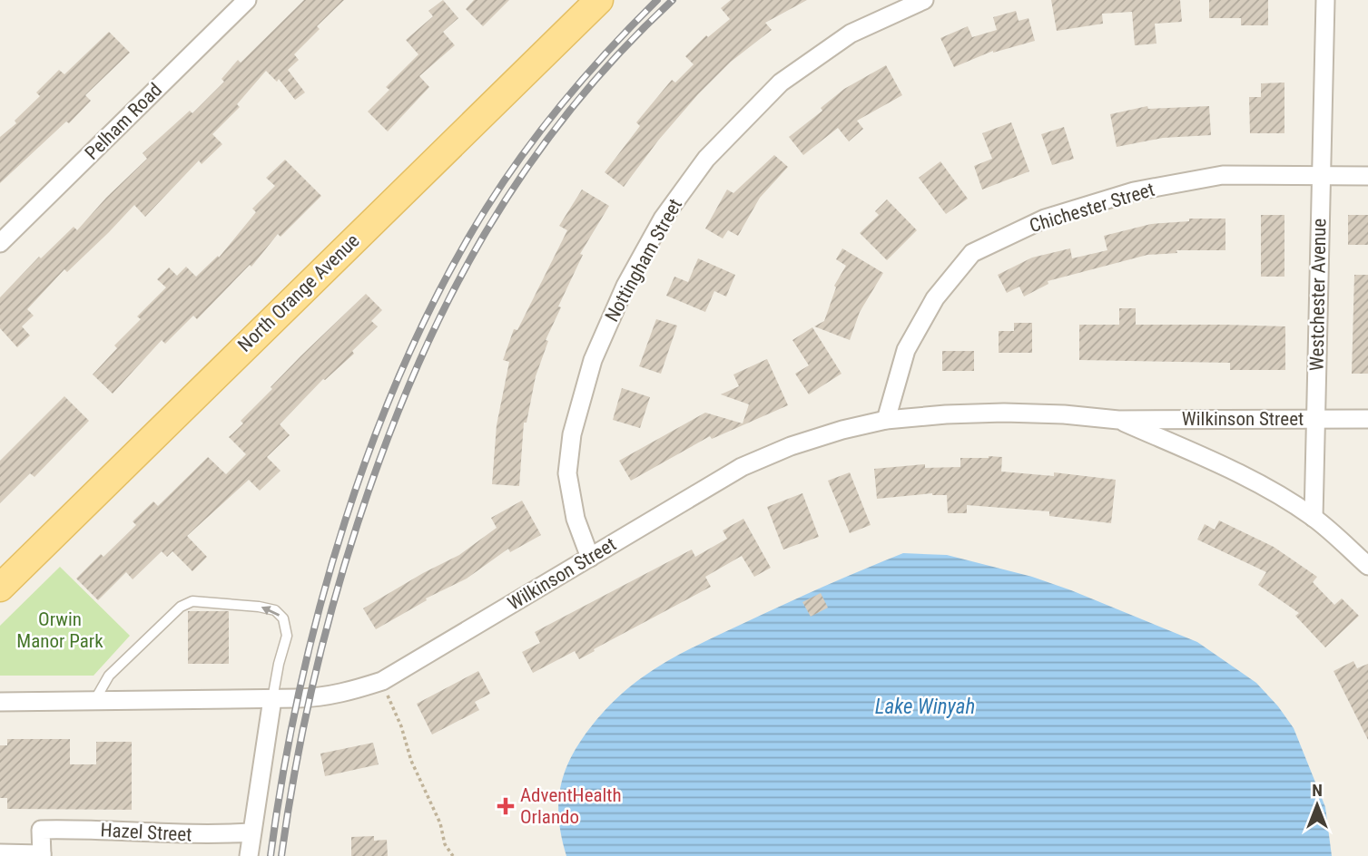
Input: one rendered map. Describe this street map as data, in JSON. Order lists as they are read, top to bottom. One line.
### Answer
{"streets":{"main road":["North Orange Avenue"],"street":["Pelham Road","Chichester Street","Nottingham Street","Westchester Avenue","Wilkinson Street","Hazel Street"]},"crossings":[["Chichester Street","Westchester Avenue"],["Chichester Street","Wilkinson Street"],["Nottingham Street","Wilkinson Street"],["Westchester Avenue","Wilkinson Street"]],"water":["Lake Winyah"],"parks":["Orwin Manor Park"],"places":{"health":["AdventHealth Orlando"]},"north":"top"}
